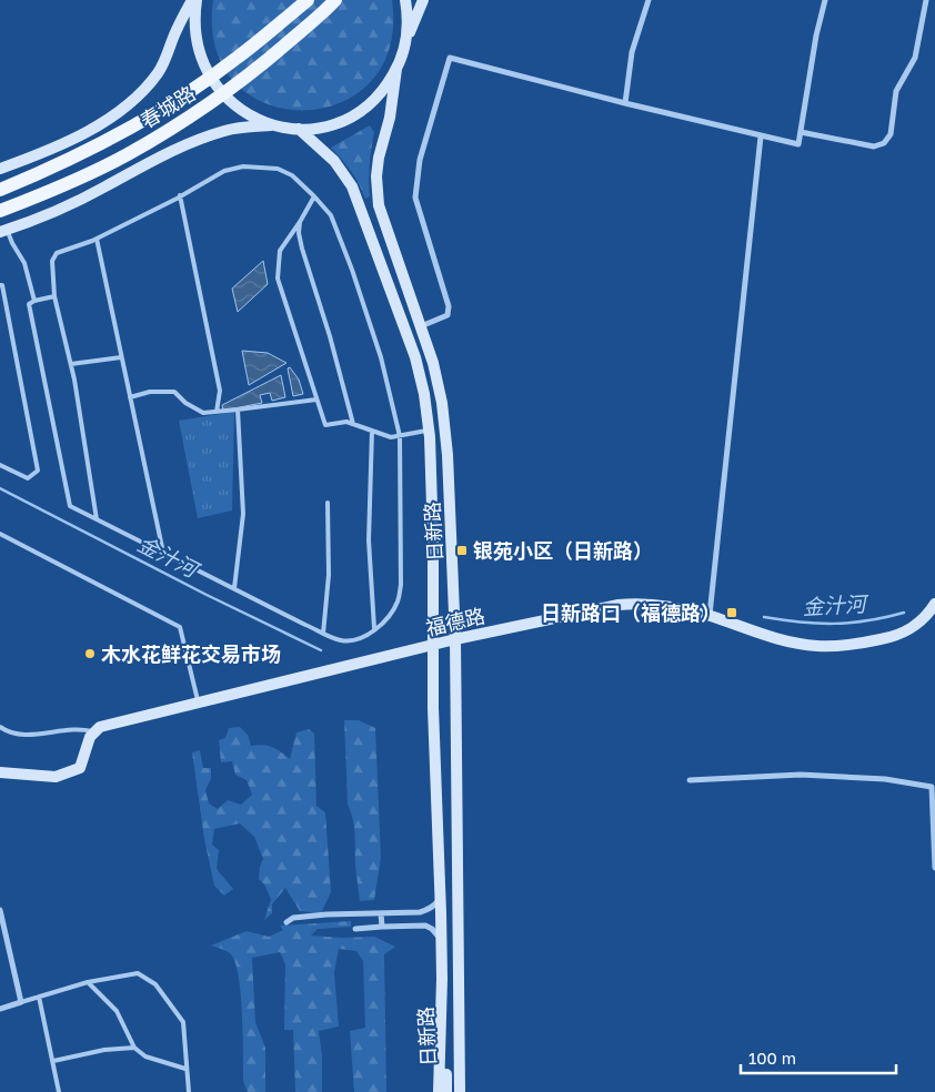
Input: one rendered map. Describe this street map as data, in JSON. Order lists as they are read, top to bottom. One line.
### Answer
{"streets":{"main road":["春城路","日新路","福德路"]},"crossings":[["日新路","福德路"]],"water":["金汁河"],"places":{"transit":["银苑小区（日新路）","日新路口（福德路）"],"other":["木水花鲜花交易市场"]},"scale_bar":"100 m"}
